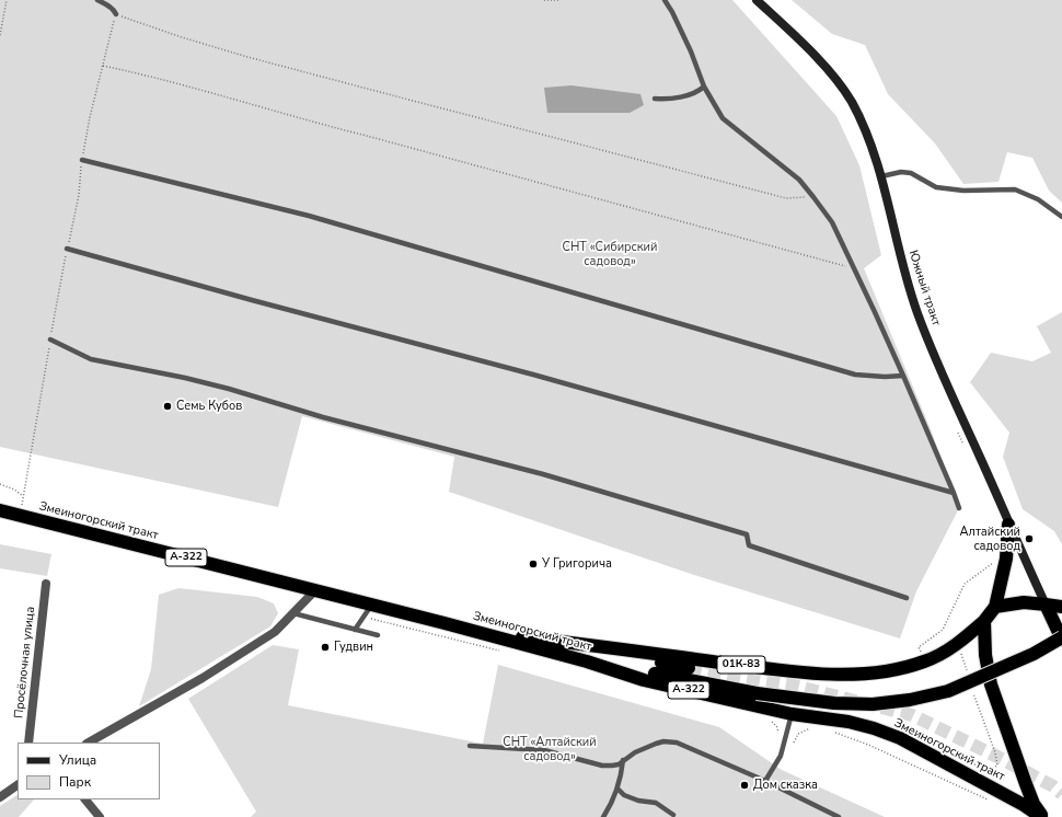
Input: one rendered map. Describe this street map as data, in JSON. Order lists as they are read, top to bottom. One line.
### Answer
{"streets":{"highway":["Змеиногорский тракт","А-322","01К-83"],"main road":["Южный тракт"],"street":["Просёлочная улица"]},"crossings":[["Змеиногорский тракт","01К-83"]],"parks":["СНТ «Сибирский садовод»","СНТ «Алтайский садовод»"],"places":["Семь Кубов","Алтайский садовод","У Григорича","Гудвин","Дом сказка"],"legend":["Улица","Парк"]}
